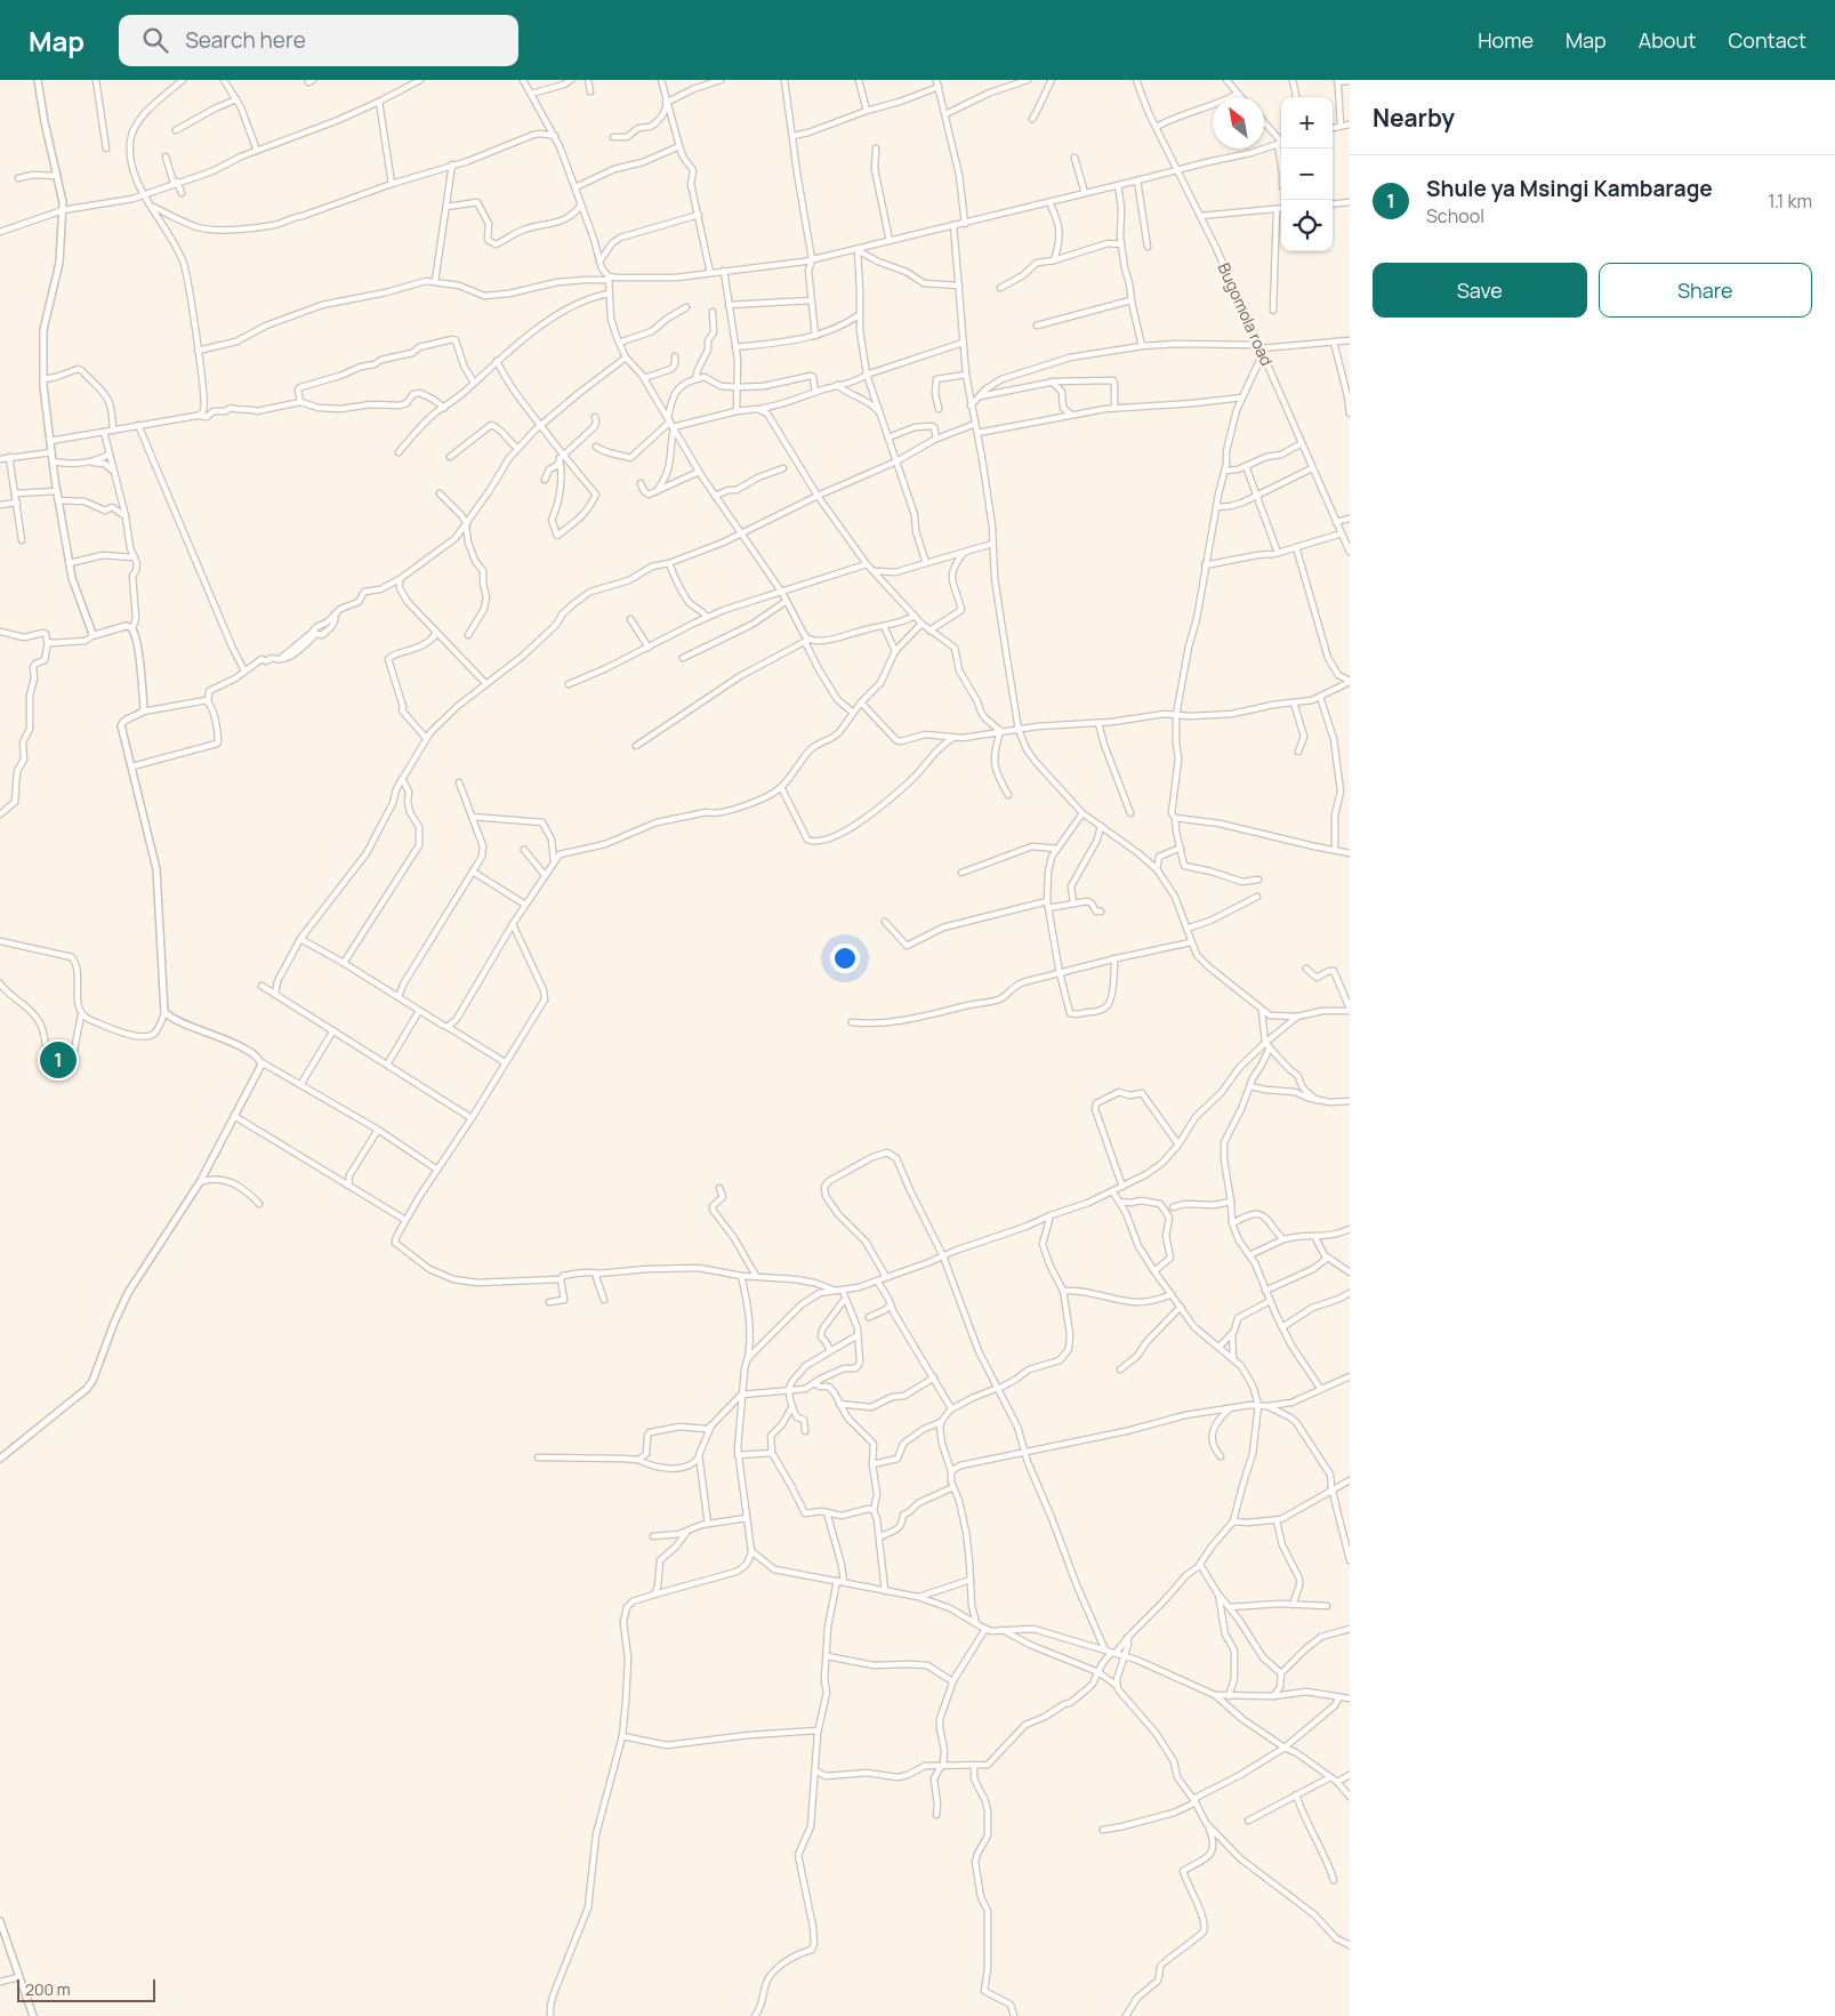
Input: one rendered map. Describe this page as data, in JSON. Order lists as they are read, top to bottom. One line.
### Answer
{"streets":{"street":["Bugomola road"]},"scale_bar":"200 m","north":"top left","page":{"header":"Map","search":"Search here","nav":["Home","Map","About","Contact"],"heading":"Nearby","map_buttons":["+","−"],"list":[{"mark":"1","name":"Shule ya Msingi Kambarage","note":"School","value":"1.1 km"}],"buttons":["Save","Share"],"pins":"1","scale":"200 m"}}
